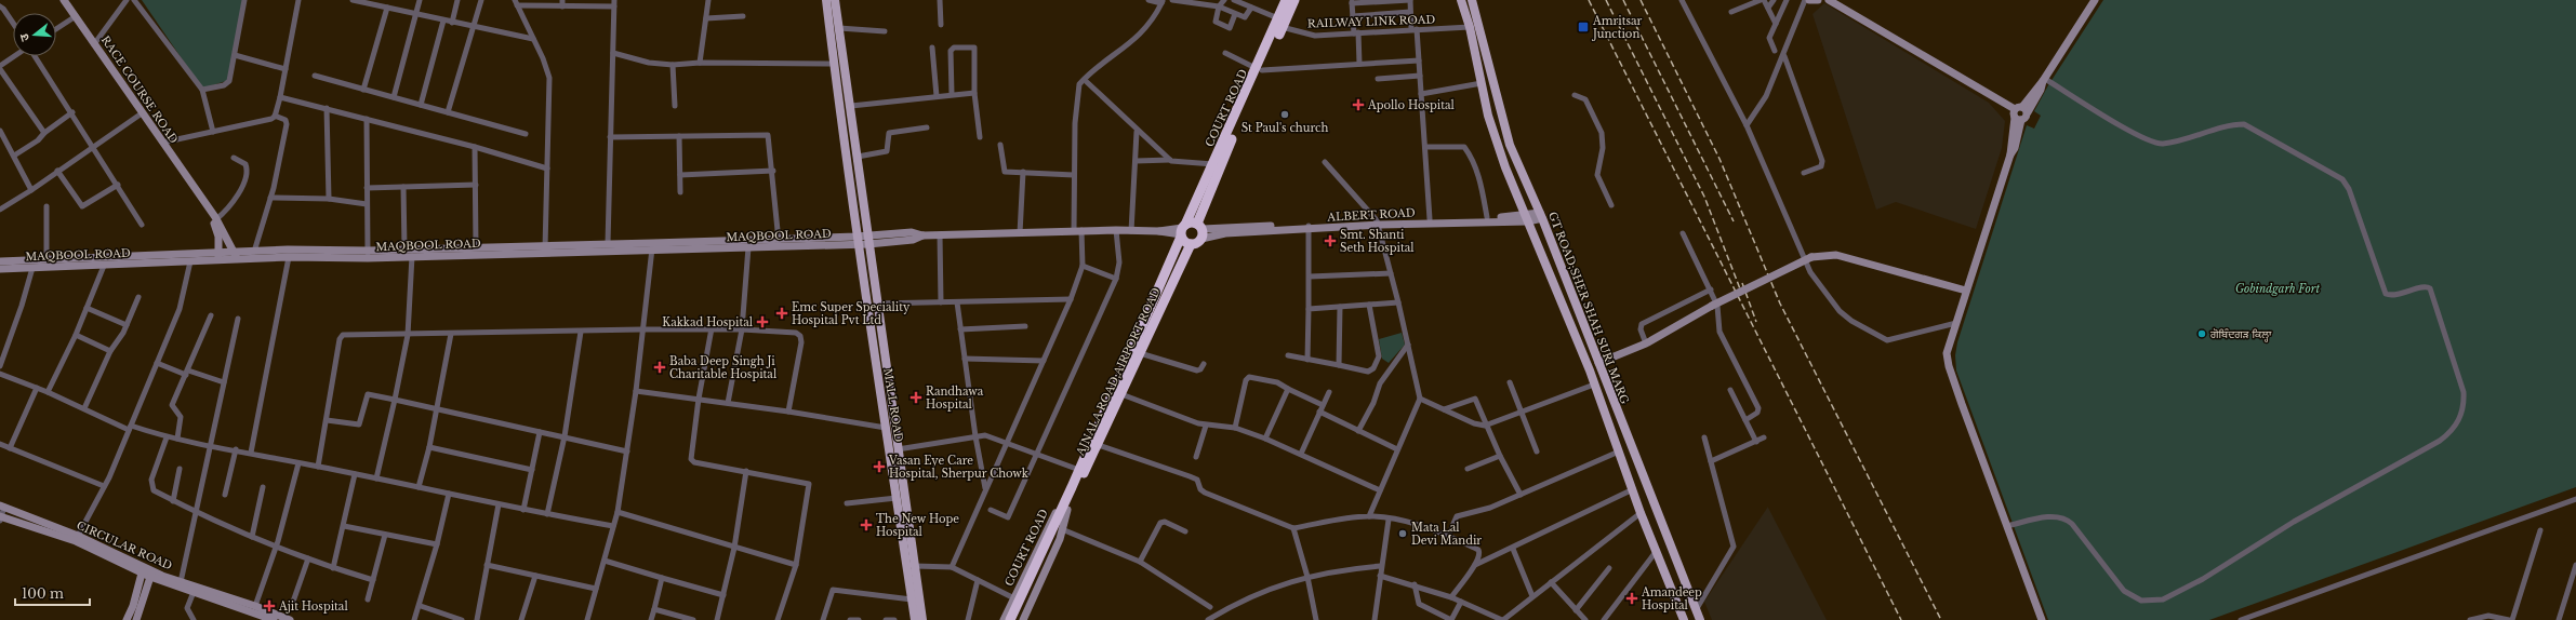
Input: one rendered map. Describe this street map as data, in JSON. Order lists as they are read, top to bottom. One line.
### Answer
{"streets":{"highway":["COURT ROAD","AJNALA ROAD;AIRPORT ROAD"],"main road":["GT ROAD;SHER SHAH SURI MARG","MALL ROAD"],"street":["RAILWAY LINK ROAD","RACE COURSE ROAD","ALBERT ROAD","MAQBOOL ROAD","CIRCULAR ROAD"]},"crossings":[["RAILWAY LINK ROAD","COURT ROAD"],["RAILWAY LINK ROAD","GT ROAD;SHER SHAH SURI MARG"],["RACE COURSE ROAD","MAQBOOL ROAD"],["COURT ROAD","ALBERT ROAD"],["COURT ROAD","AJNALA ROAD;AIRPORT ROAD"],["ALBERT ROAD","GT ROAD;SHER SHAH SURI MARG"],["MAQBOOL ROAD","MALL ROAD"]],"parks":["Gobindgarh Fort"],"places":{"transit":["Amritsar Junction"],"health":["Apollo Hospital","Smt. Shanti Seth Hospital","Emc Super Speciality Hospital Pvt Ltd","Kakkad Hospital","Baba Deep Singh Ji Charitable Hospital","Randhawa Hospital","Vasan Eye Care Hospital, Sherpur Chowk","The New Hope Hospital","Amandeep Hospital","Ajit Hospital"],"other":["St Paul's church","ਗੋਬਿੰਦਗੜ ਕਿਲ੍ਹਾ","Mata Lal Devi Mandir"]},"scale_bar":"100 m","north":"left"}
